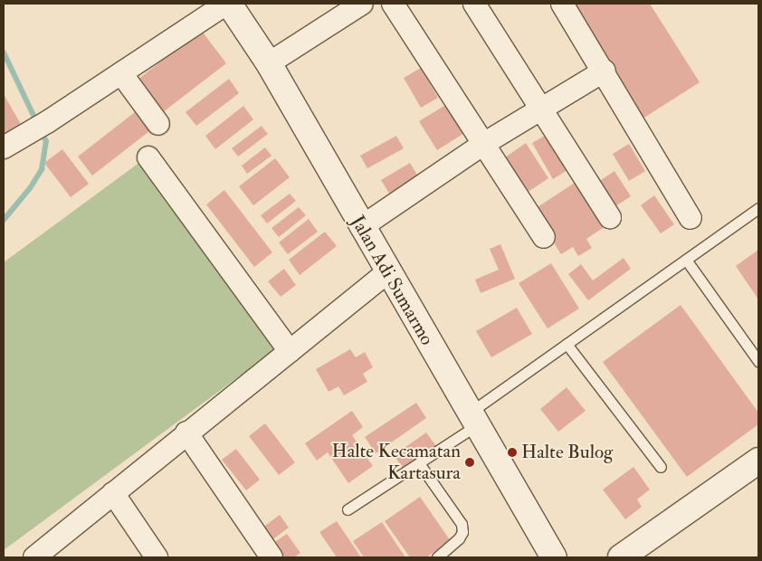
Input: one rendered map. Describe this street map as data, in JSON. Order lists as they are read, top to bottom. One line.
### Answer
{"streets":{"main road":["Jalan Adi Sumarmo"]},"places":["Halte Bulog","Halte Kecamatan Kartasura"]}
